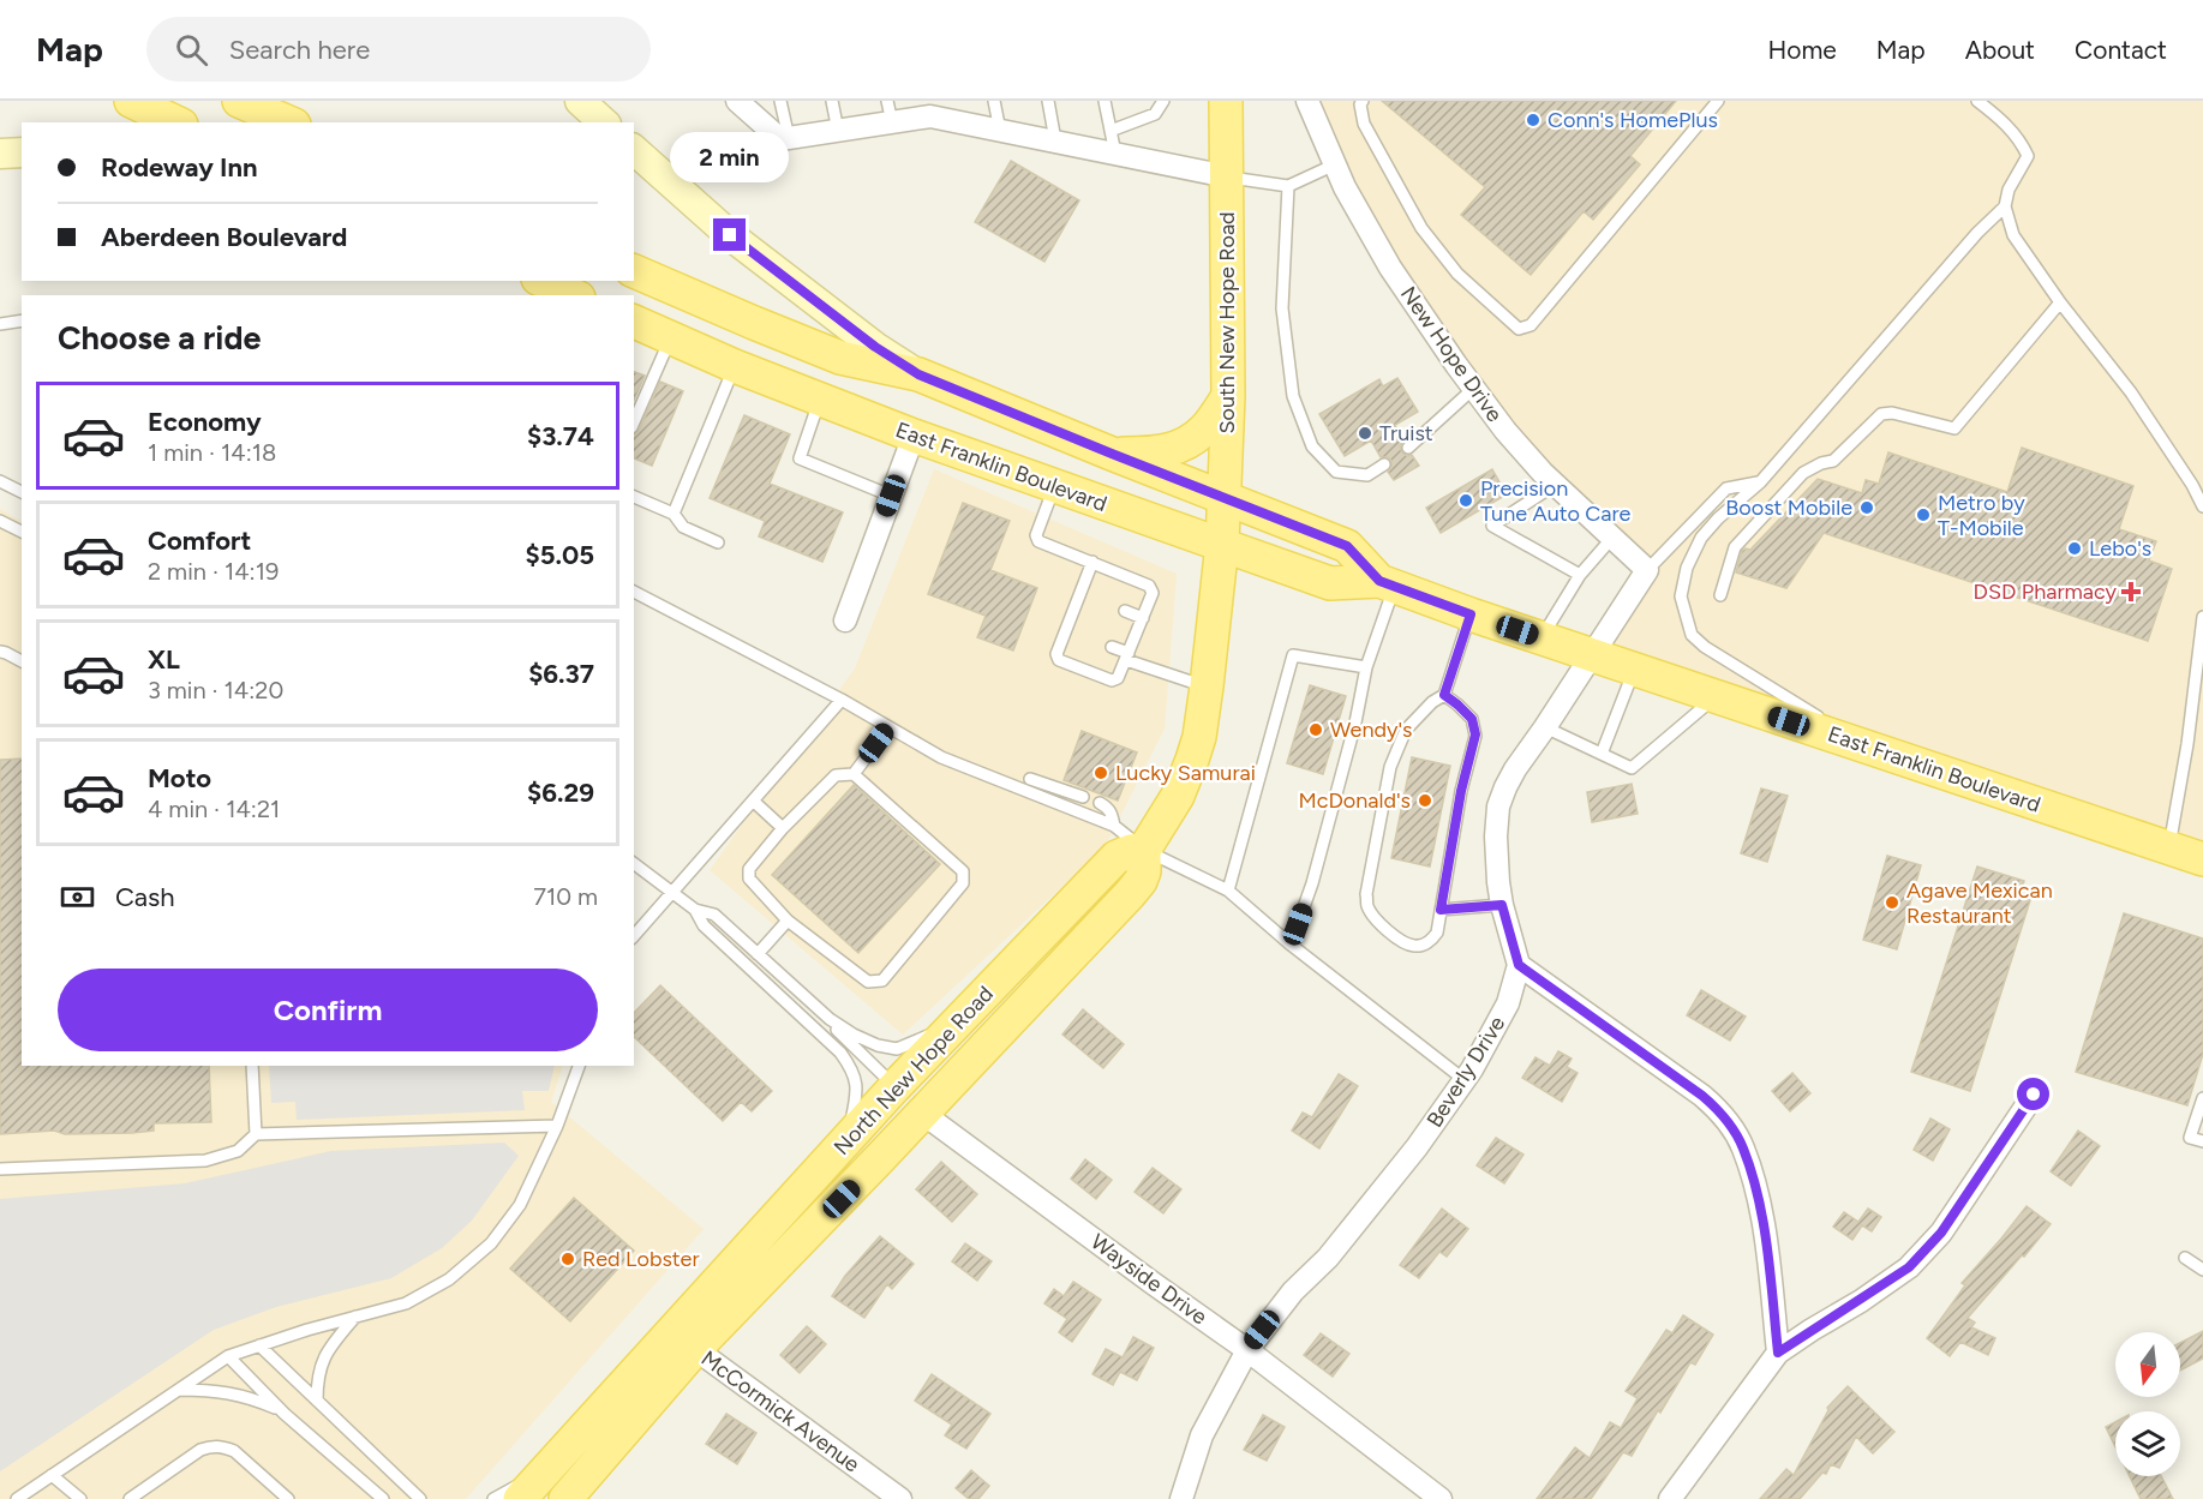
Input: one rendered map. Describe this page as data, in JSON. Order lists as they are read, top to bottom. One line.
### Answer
{"streets":{"main road":["South New Hope Road","East Franklin Boulevard","North New Hope Road"],"street":["New Hope Drive","Beverly Drive","Wayside Drive","McCormick Avenue"]},"crossings":[["South New Hope Road","East Franklin Boulevard"],["South New Hope Road","North New Hope Road"],["East Franklin Boulevard","North New Hope Road"],["North New Hope Road","Wayside Drive"],["North New Hope Road","McCormick Avenue"],["Beverly Drive","Wayside Drive"]],"places":{"other":["Conn's HomePlus","Truist","Precision Tune Auto Care","Boost Mobile","Metro by T-Mobile","Lebo's","Wendy's","Lucky Samurai","McDonald's","Agave Mexican Restaurant","Red Lobster"],"health":["DSD Pharmacy"]},"north":"bottom","page":{"header":"Map","search":"Search here","nav":["Home","Map","About","Contact"],"banner":["Rodeway Inn","Aberdeen Boulevard"],"bubble":"2 min","heading":"Choose a ride","list":[{"name":"Economy","note":"1 min · 14:18","value":"$3.74"},{"name":"Comfort","note":"2 min · 14:19","value":"$5.05"},{"name":"XL","note":"3 min · 14:20","value":"$6.37"},{"name":"Moto","note":"4 min · 14:21","value":"$6.29"}],"pay":["Cash","710 m"],"buttons":"Confirm"}}
